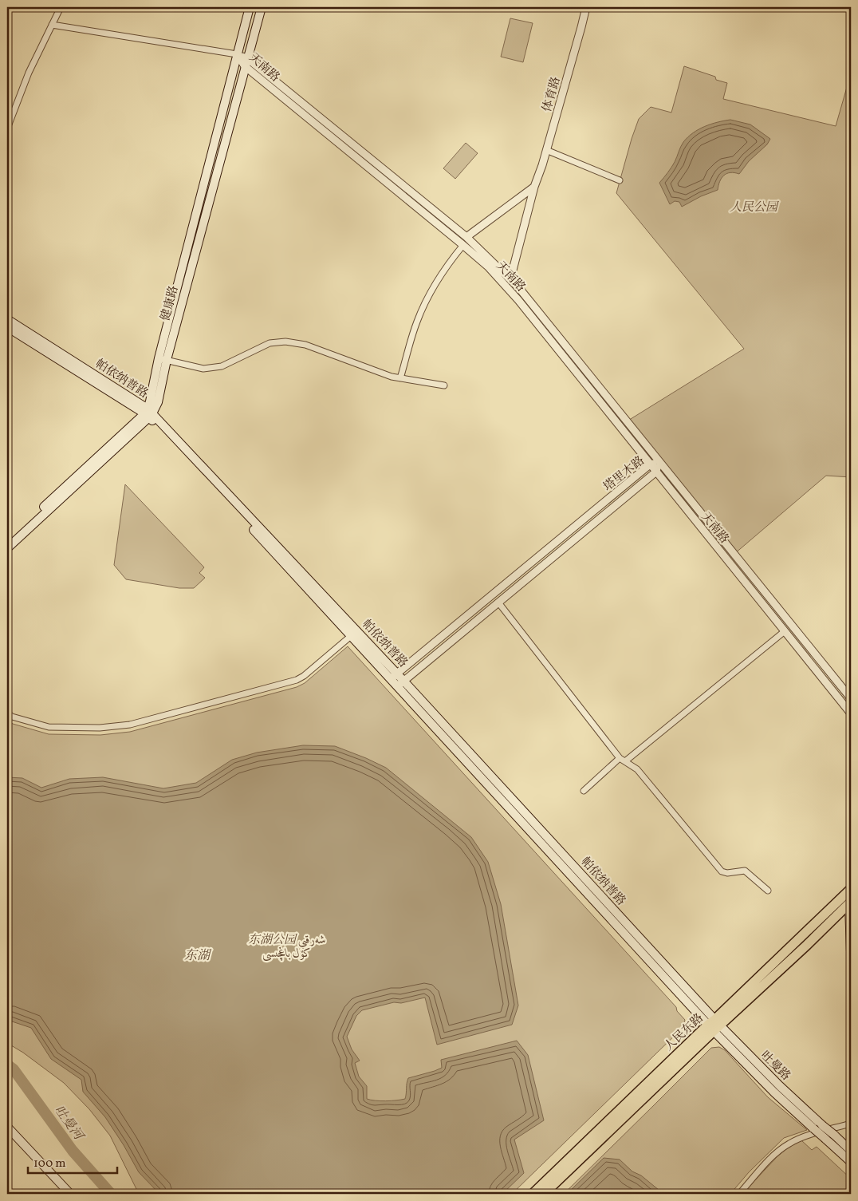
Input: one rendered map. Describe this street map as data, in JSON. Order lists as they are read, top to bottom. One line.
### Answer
{"streets":{"main road":["健康路","帕依纳普路","人民东路","吐曼路"],"street":["天南路","体育路","塔里木路"]},"crossings":[["天南路","体育路"],["天南路","健康路"],["天南路","塔里木路"],["健康路","帕依纳普路"],["帕依纳普路","塔里木路"],["帕依纳普路","人民东路"],["帕依纳普路","吐曼路"],["人民东路","吐曼路"]],"water":["东湖","吐曼河"],"parks":["人民公园","东湖公园 شەرقىي كۆل باغچىسى"],"scale_bar":"100 m"}
